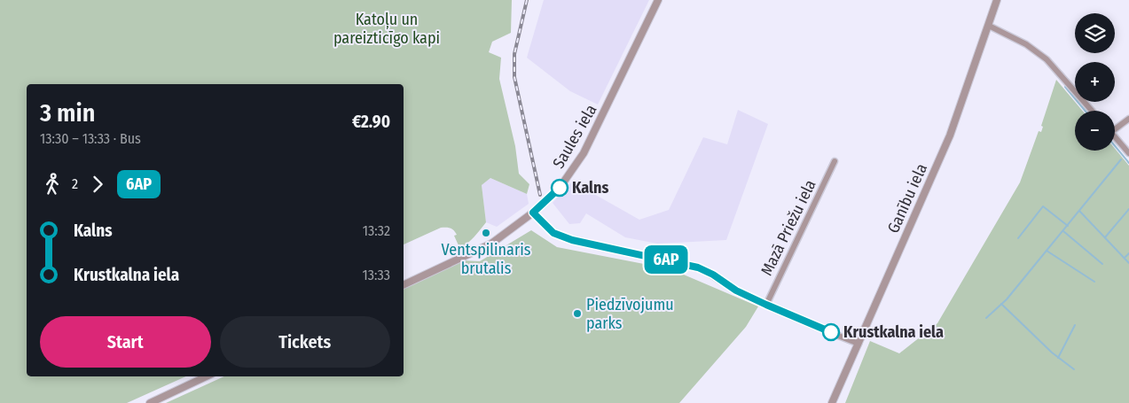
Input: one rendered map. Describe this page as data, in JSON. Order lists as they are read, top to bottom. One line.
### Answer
{"streets":{"street":["Saules iela","Ganību iela","Mazā Priežu iela"]},"parks":["Katoļu un pareizticīgo kapi"],"places":["Kalns","Ventspilinaris brutalis","Piedzīvojumu parks","Krustkalna iela"],"lines":["bus line 6AP"],"page":{"on_map":"6AP","map_buttons":["+","−"],"heading":["3 min","13:30 – 13:33 · Bus","€2.90"],"legs":["2","6AP"],"list":[{"name":"Kalns","value":"13:32"},{"name":"Krustkalna iela","value":"13:33"}],"buttons":["Start","Tickets"]}}
